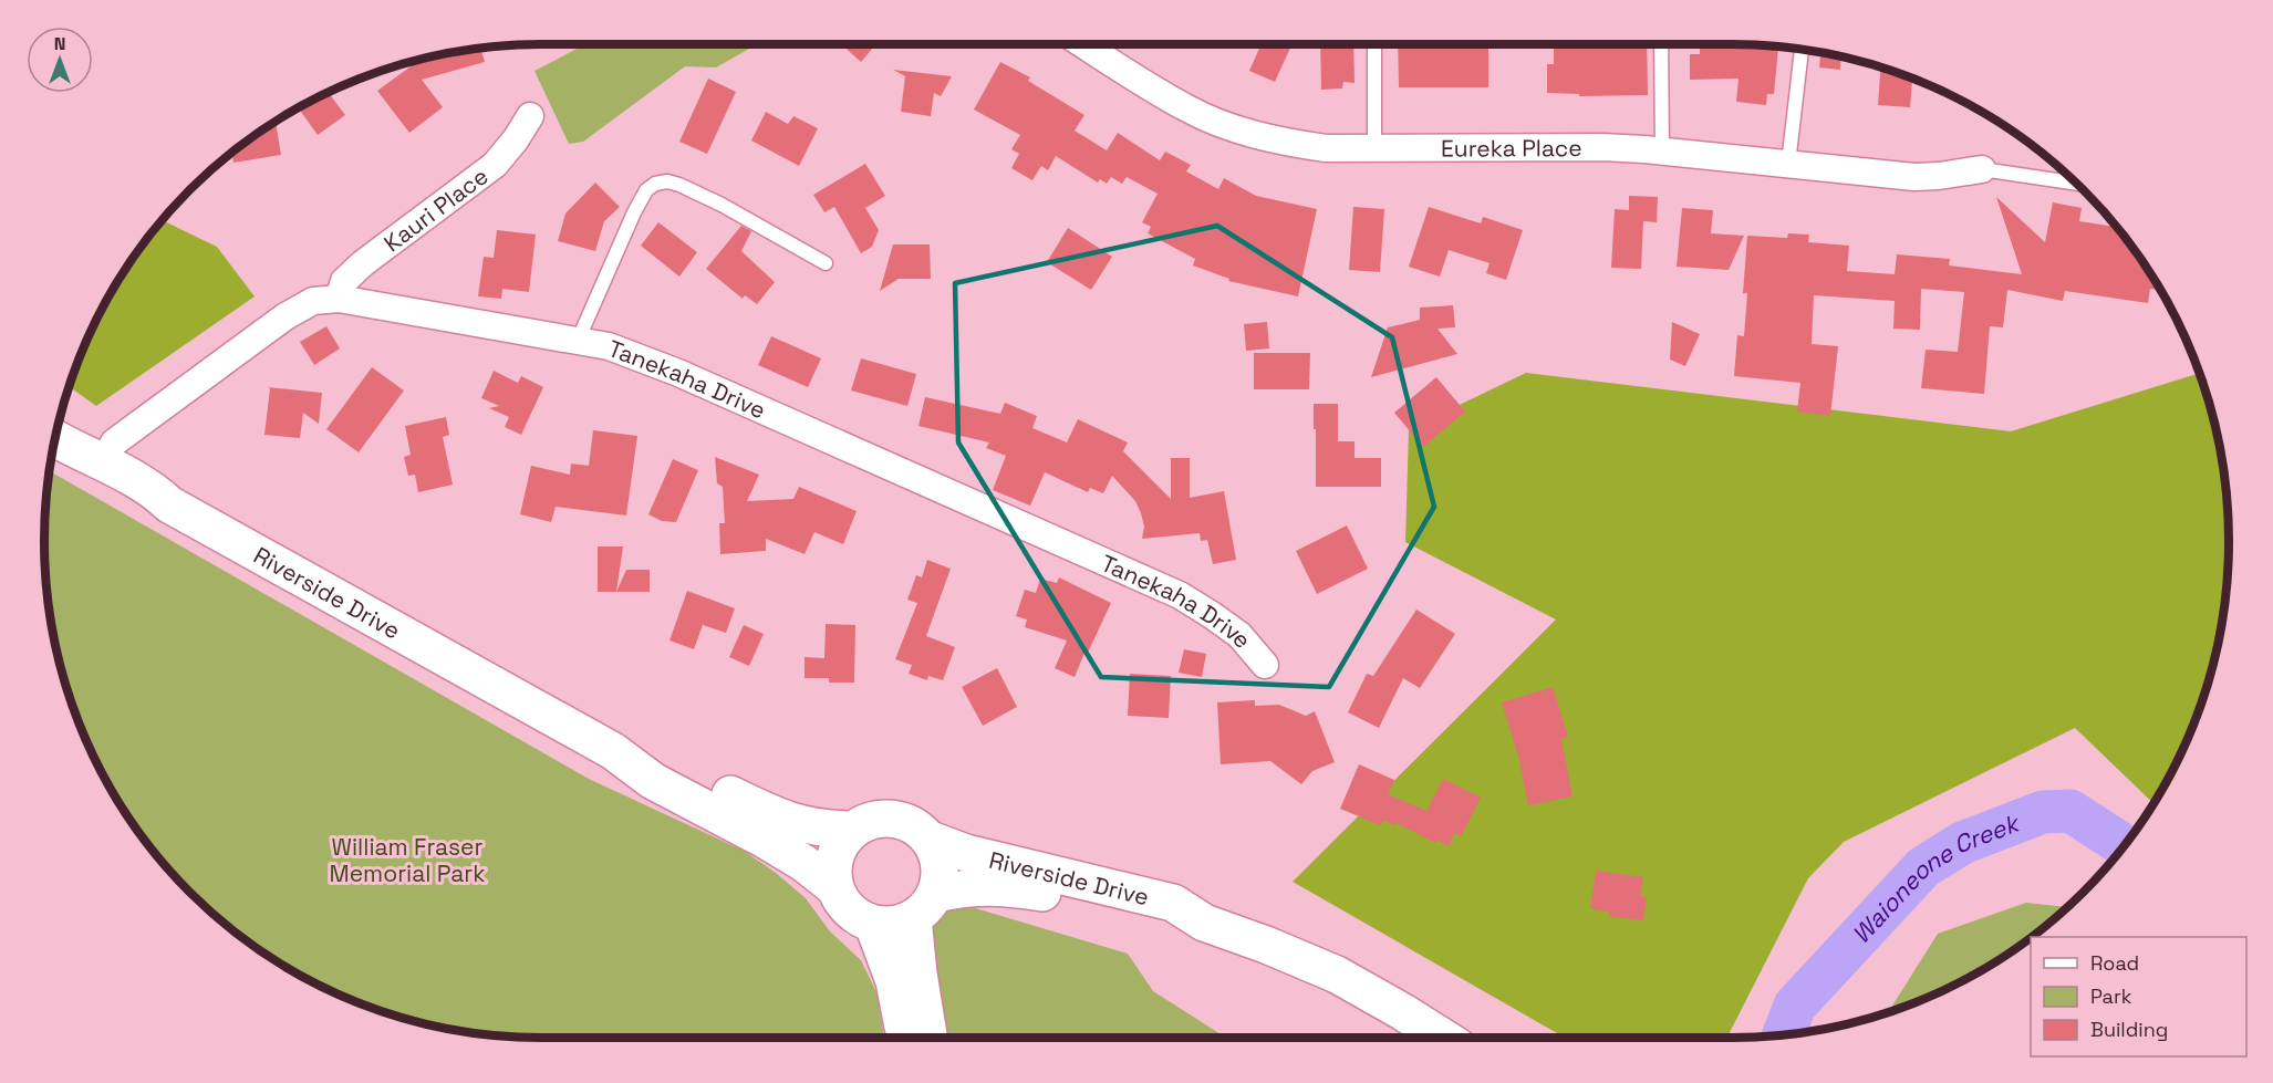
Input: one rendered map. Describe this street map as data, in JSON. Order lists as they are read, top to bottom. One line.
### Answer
{"streets":{"main road":["Riverside Drive"],"street":["Eureka Place","Kauri Place","Tanekaha Drive"]},"crossings":[["Kauri Place","Tanekaha Drive"],["Tanekaha Drive","Riverside Drive"]],"water":["Waioneone Creek"],"parks":["William Fraser Memorial Park"],"legend":["Road","Park","Building"],"north":"top"}
